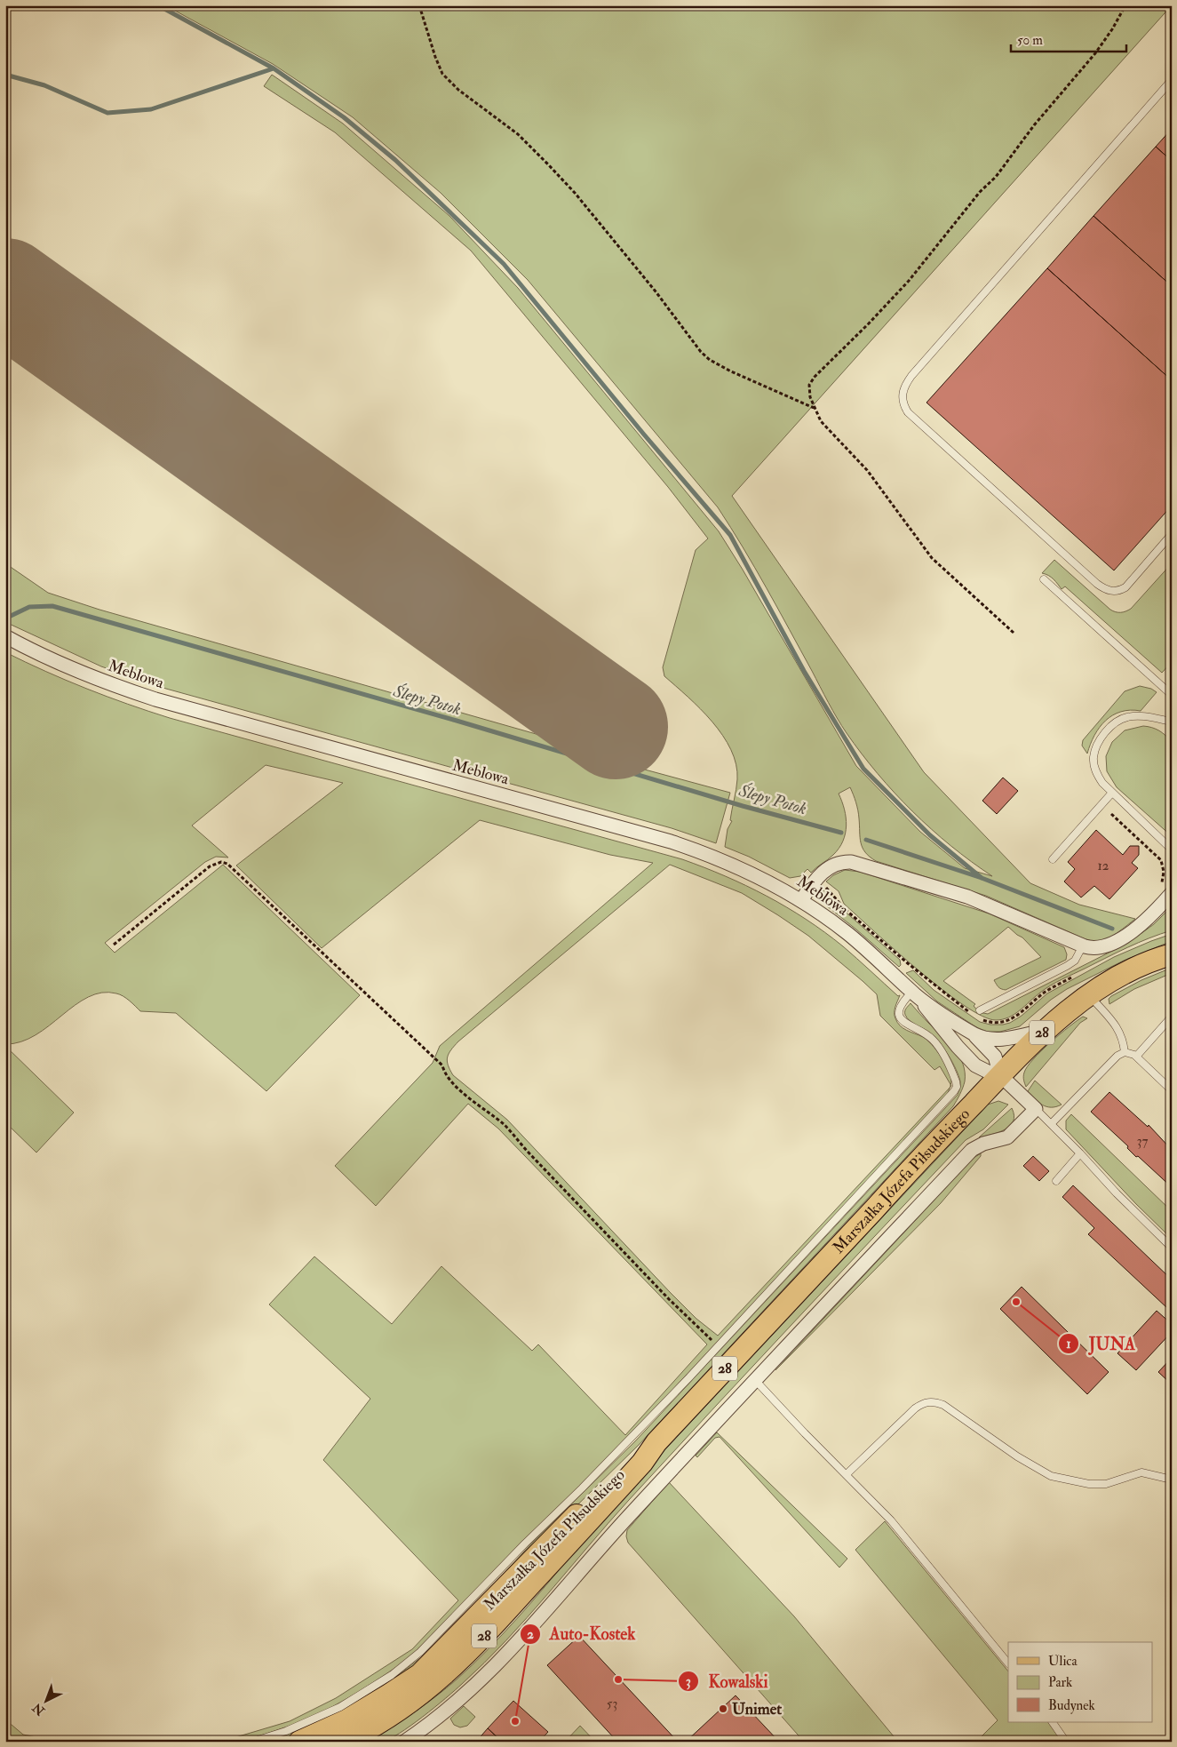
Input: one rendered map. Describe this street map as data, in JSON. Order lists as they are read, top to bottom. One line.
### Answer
{"streets":{"main road":["28","Marszałka Józefa Piłsudskiego"],"street":["Meblowa"]},"crossings":[["Meblowa","Marszałka Józefa Piłsudskiego"]],"water":["Ślepy Potok"],"places":["JUNA","Kowalski","Unimet","Auto-Kostek"],"house_numbers":["12","37","53"],"legend":["Ulica","Park","Budynek"],"scale_bar":"50 m","north":"bottom left"}
